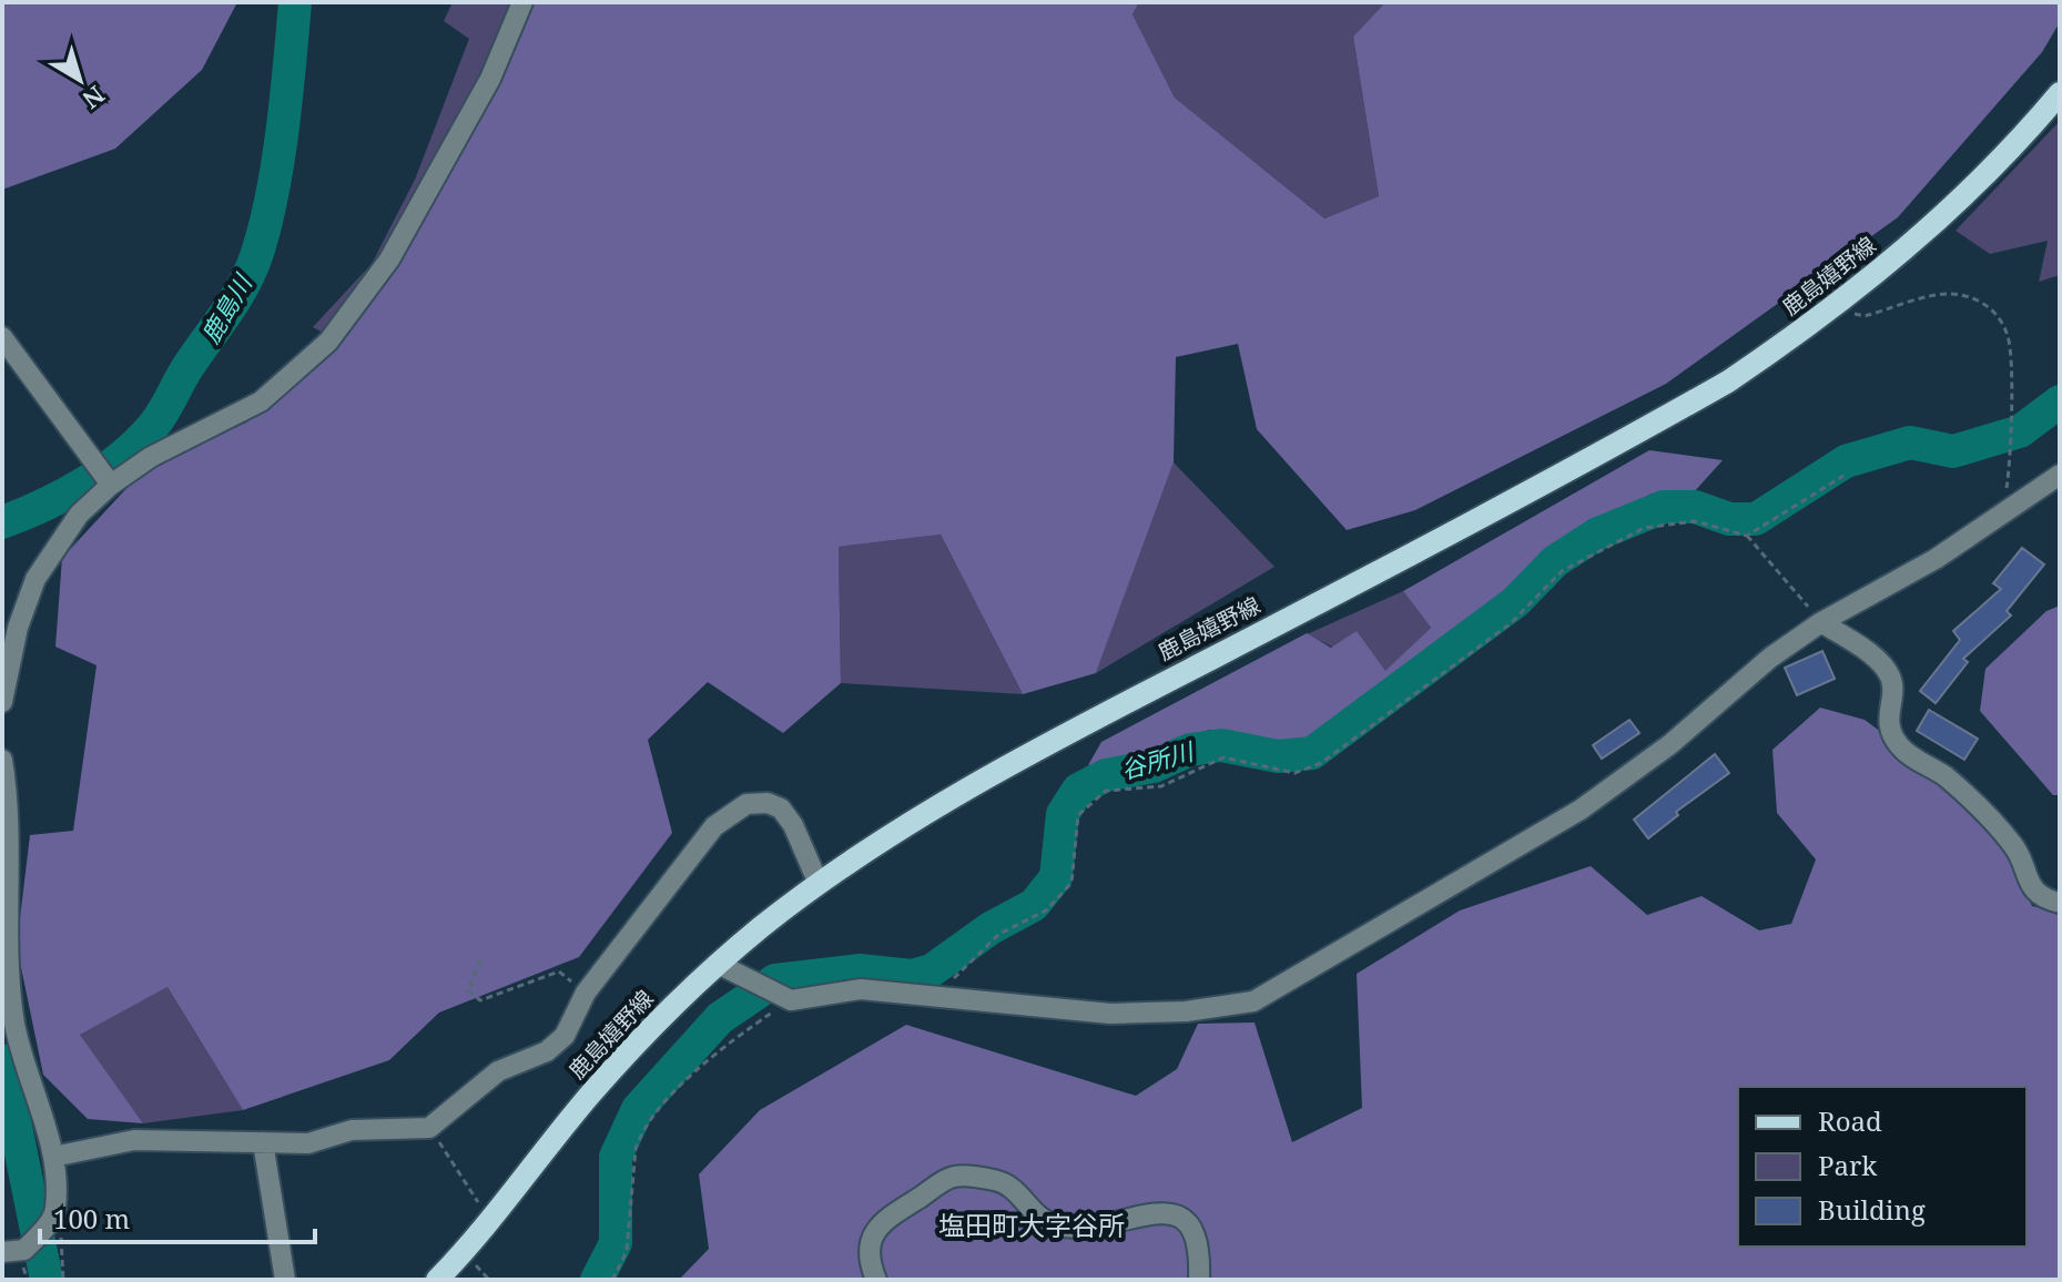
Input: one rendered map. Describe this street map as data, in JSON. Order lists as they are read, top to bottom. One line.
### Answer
{"streets":{"main road":["鹿島嬉野線"]},"districts":["塩田町大字谷所"],"water":["鹿島川","谷所川"],"legend":["Road","Park","Building"],"scale_bar":"100 m","north":"bottom right"}
